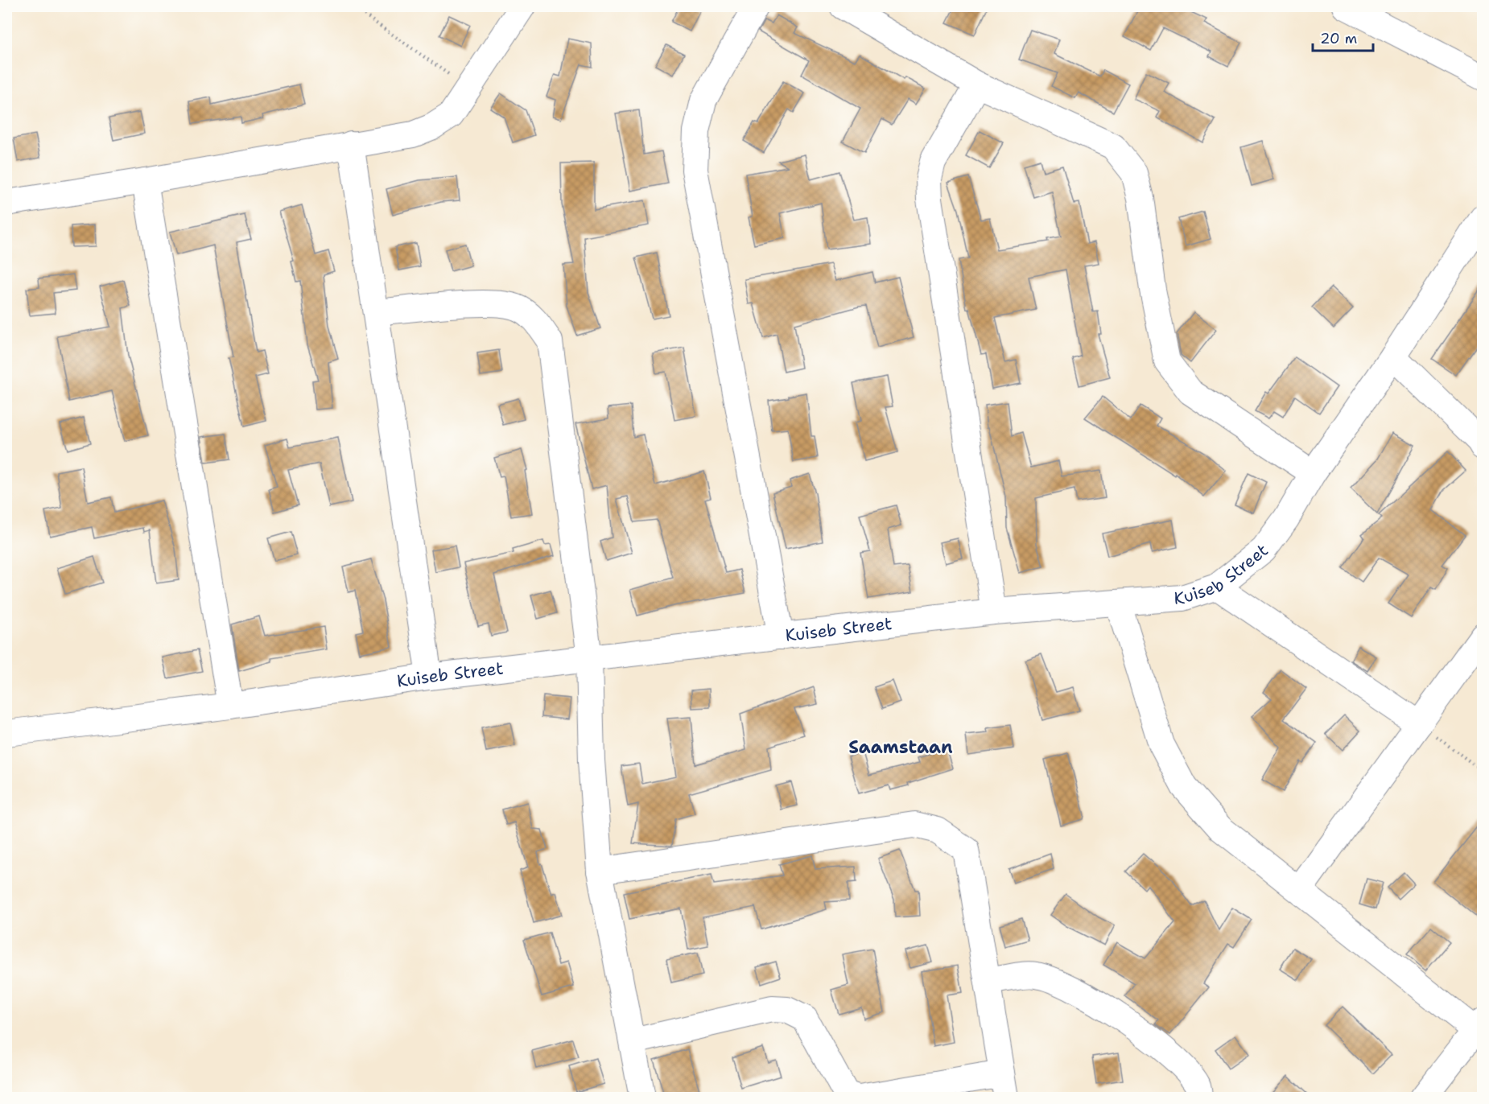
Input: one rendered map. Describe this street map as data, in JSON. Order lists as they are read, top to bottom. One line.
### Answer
{"streets":{"street":["Kuiseb Street"]},"districts":["Saamstaan"],"scale_bar":"20 m"}
